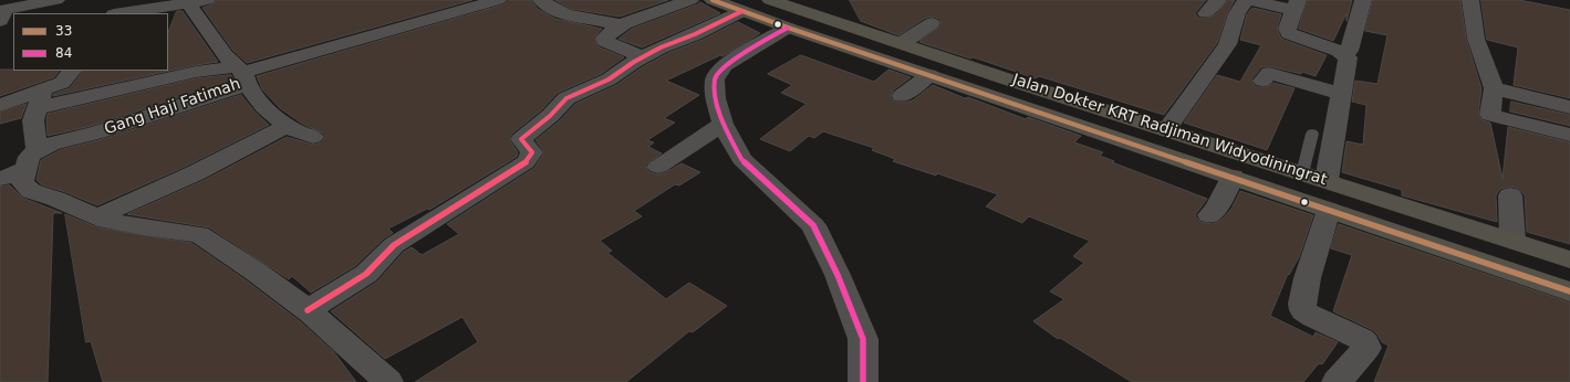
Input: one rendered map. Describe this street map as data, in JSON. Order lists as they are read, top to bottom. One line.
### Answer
{"streets":{"main road":["Jalan Dokter KRT Radjiman Widyodiningrat"],"street":["Gang Haji Fatimah"]},"lines":["transit line 33","transit line 84"],"legend":["33","84"]}
